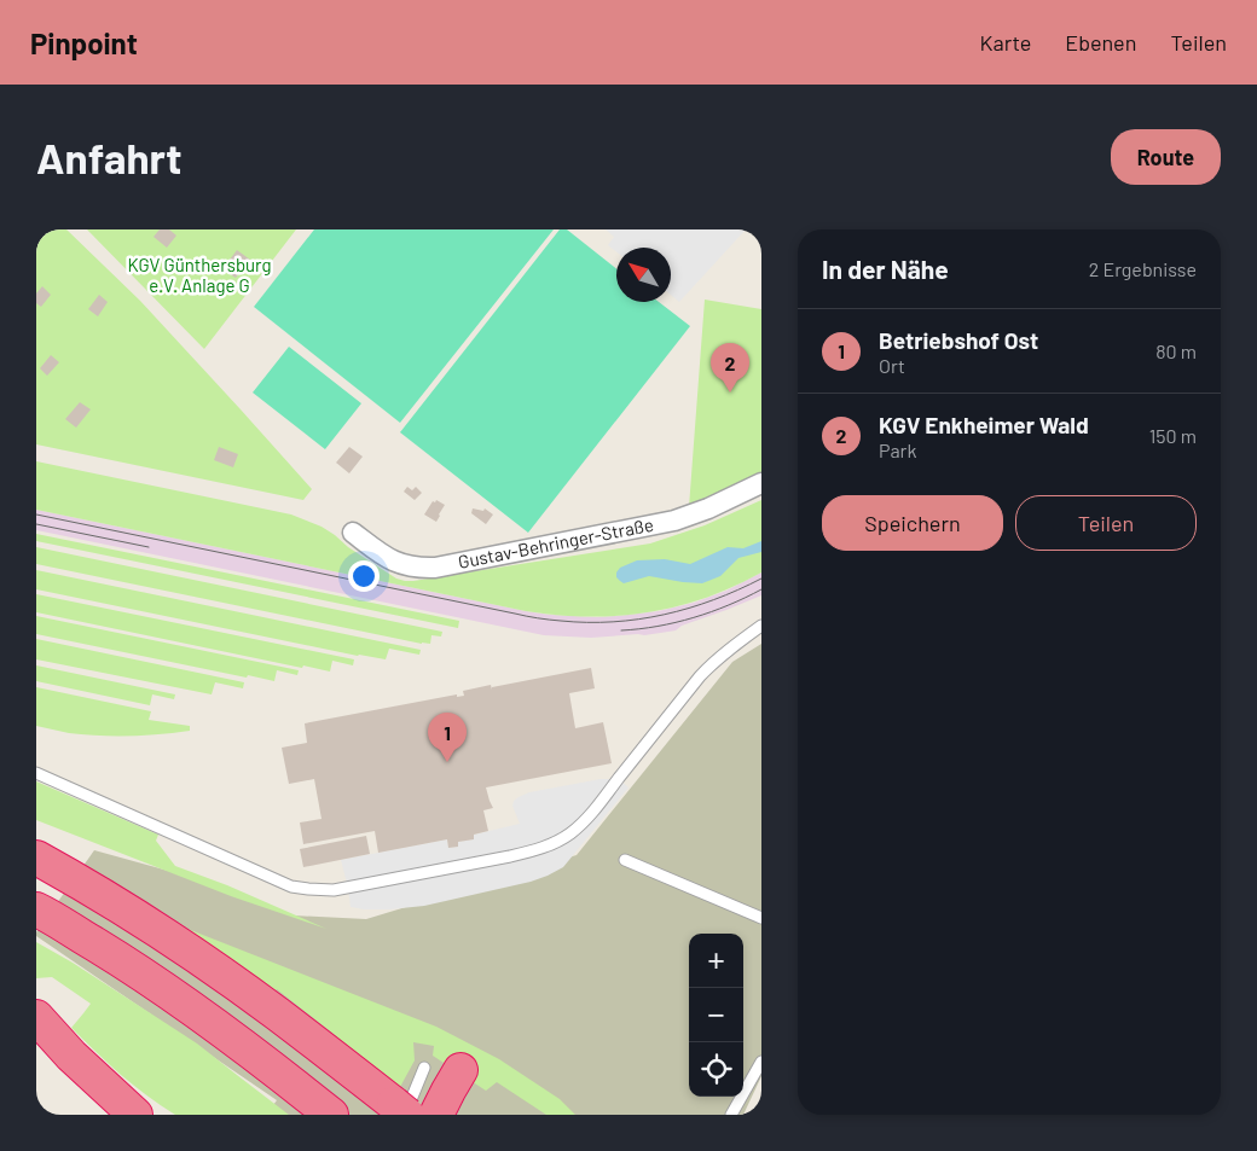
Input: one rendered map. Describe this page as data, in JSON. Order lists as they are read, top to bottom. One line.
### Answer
{"streets":{"street":["Gustav-Behringer-Straße"]},"parks":["KGV Günthersburg e.V. Anlage G"],"north":"top left","page":{"header":"Pinpoint","nav":["Karte","Ebenen","Teilen"],"buttons":["Route",["Speichern","Teilen"]],"title":"Anfahrt","heading":["In der Nähe","2 Ergebnisse"],"list":[{"mark":"1","name":"Betriebshof Ost","note":"Ort","value":"80 m"},{"mark":"2","name":"KGV Enkheimer Wald","note":"Park","value":"150 m"}],"pins":["2","1"],"map_buttons":["+","−"]}}
